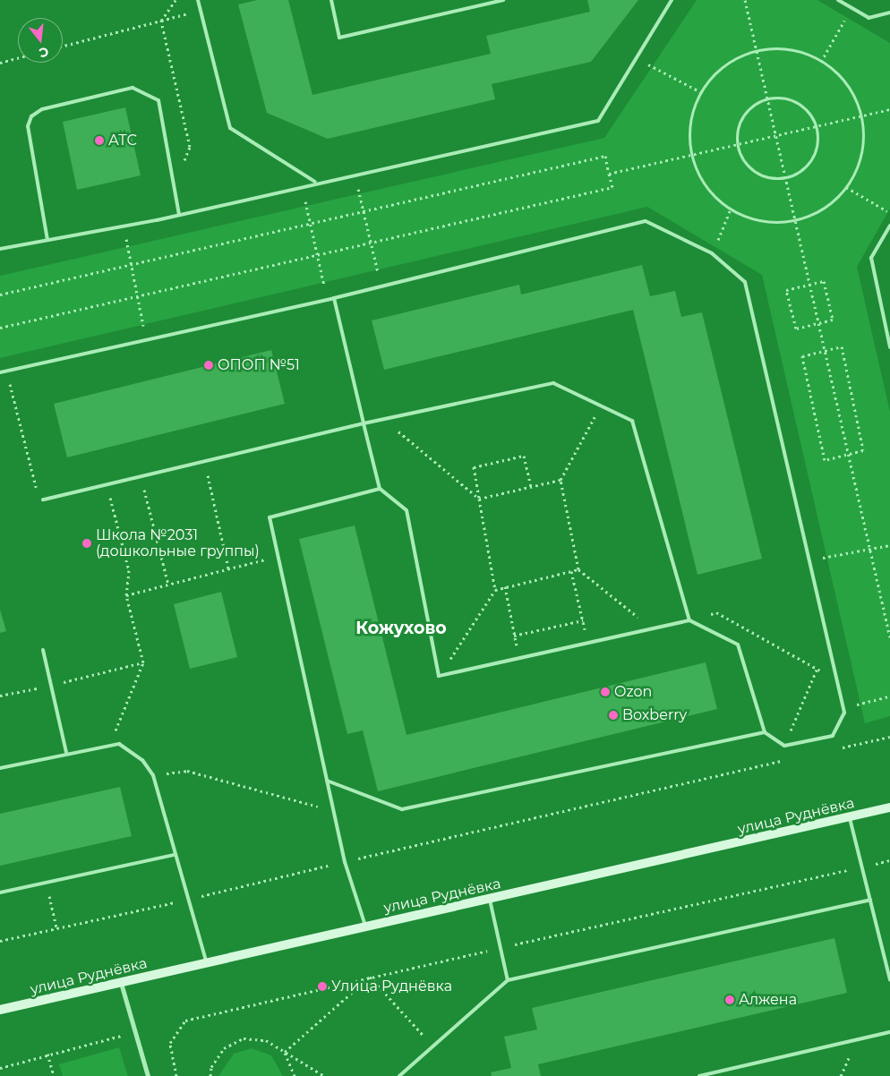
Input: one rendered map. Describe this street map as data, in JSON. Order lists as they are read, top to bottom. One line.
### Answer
{"streets":{"street":["улица Руднёвка"]},"districts":["Кожухово"],"places":["АТС","ОПОП №51","Школа №2031 (дошкольные группы)","Ozon","Boxberry","Улица Руднёвка","Алжена"],"north":"bottom"}
